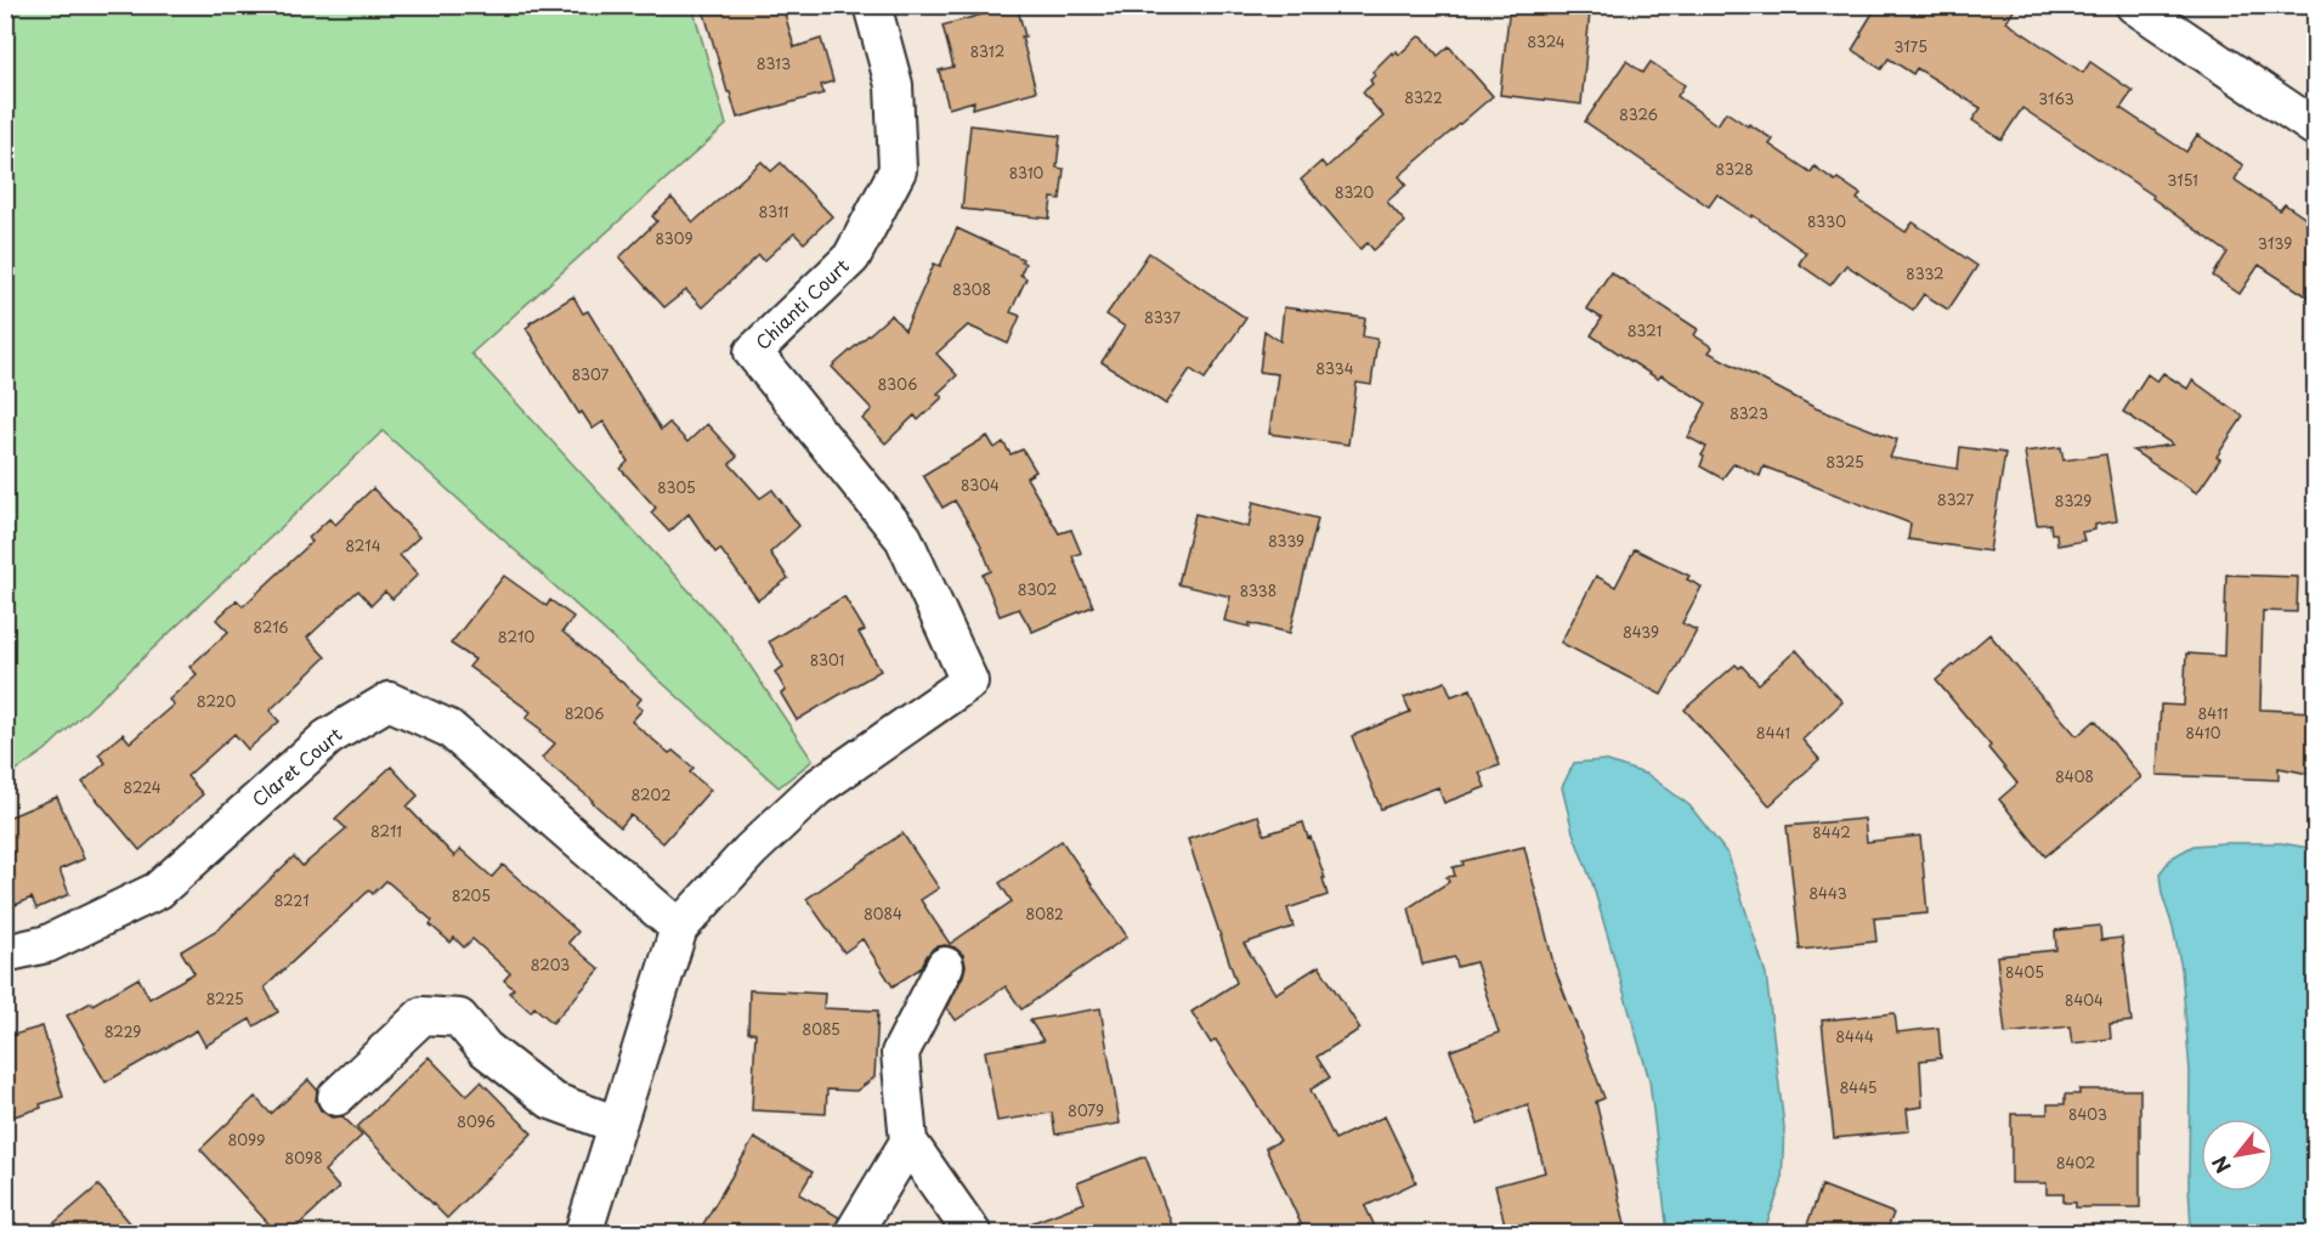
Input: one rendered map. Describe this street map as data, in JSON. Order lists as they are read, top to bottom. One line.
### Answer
{"streets":{"street":["Chianti Court","Claret Court"]},"crossings":[["Chianti Court","Claret Court"]],"house_numbers":["8324","3175","8312","8313","8322","3163","8326","8328","8310","3151","8320","8311","8330","8309","3139","8332","8308","8337","8321","8334","8307","8306","8323","8325","8304","8305","8327","8329","8339","8214","8302","8338","8216","8439","8210","8301","8220","8206","8411","8441","8410","8408","8224","8202","8211","8442","8443","8205","8221","8084","8082","8203","8405","8225","8404","8085","8229","8444","8445","8079","8403","8096","8099","8098","8402"],"north":"bottom left"}
